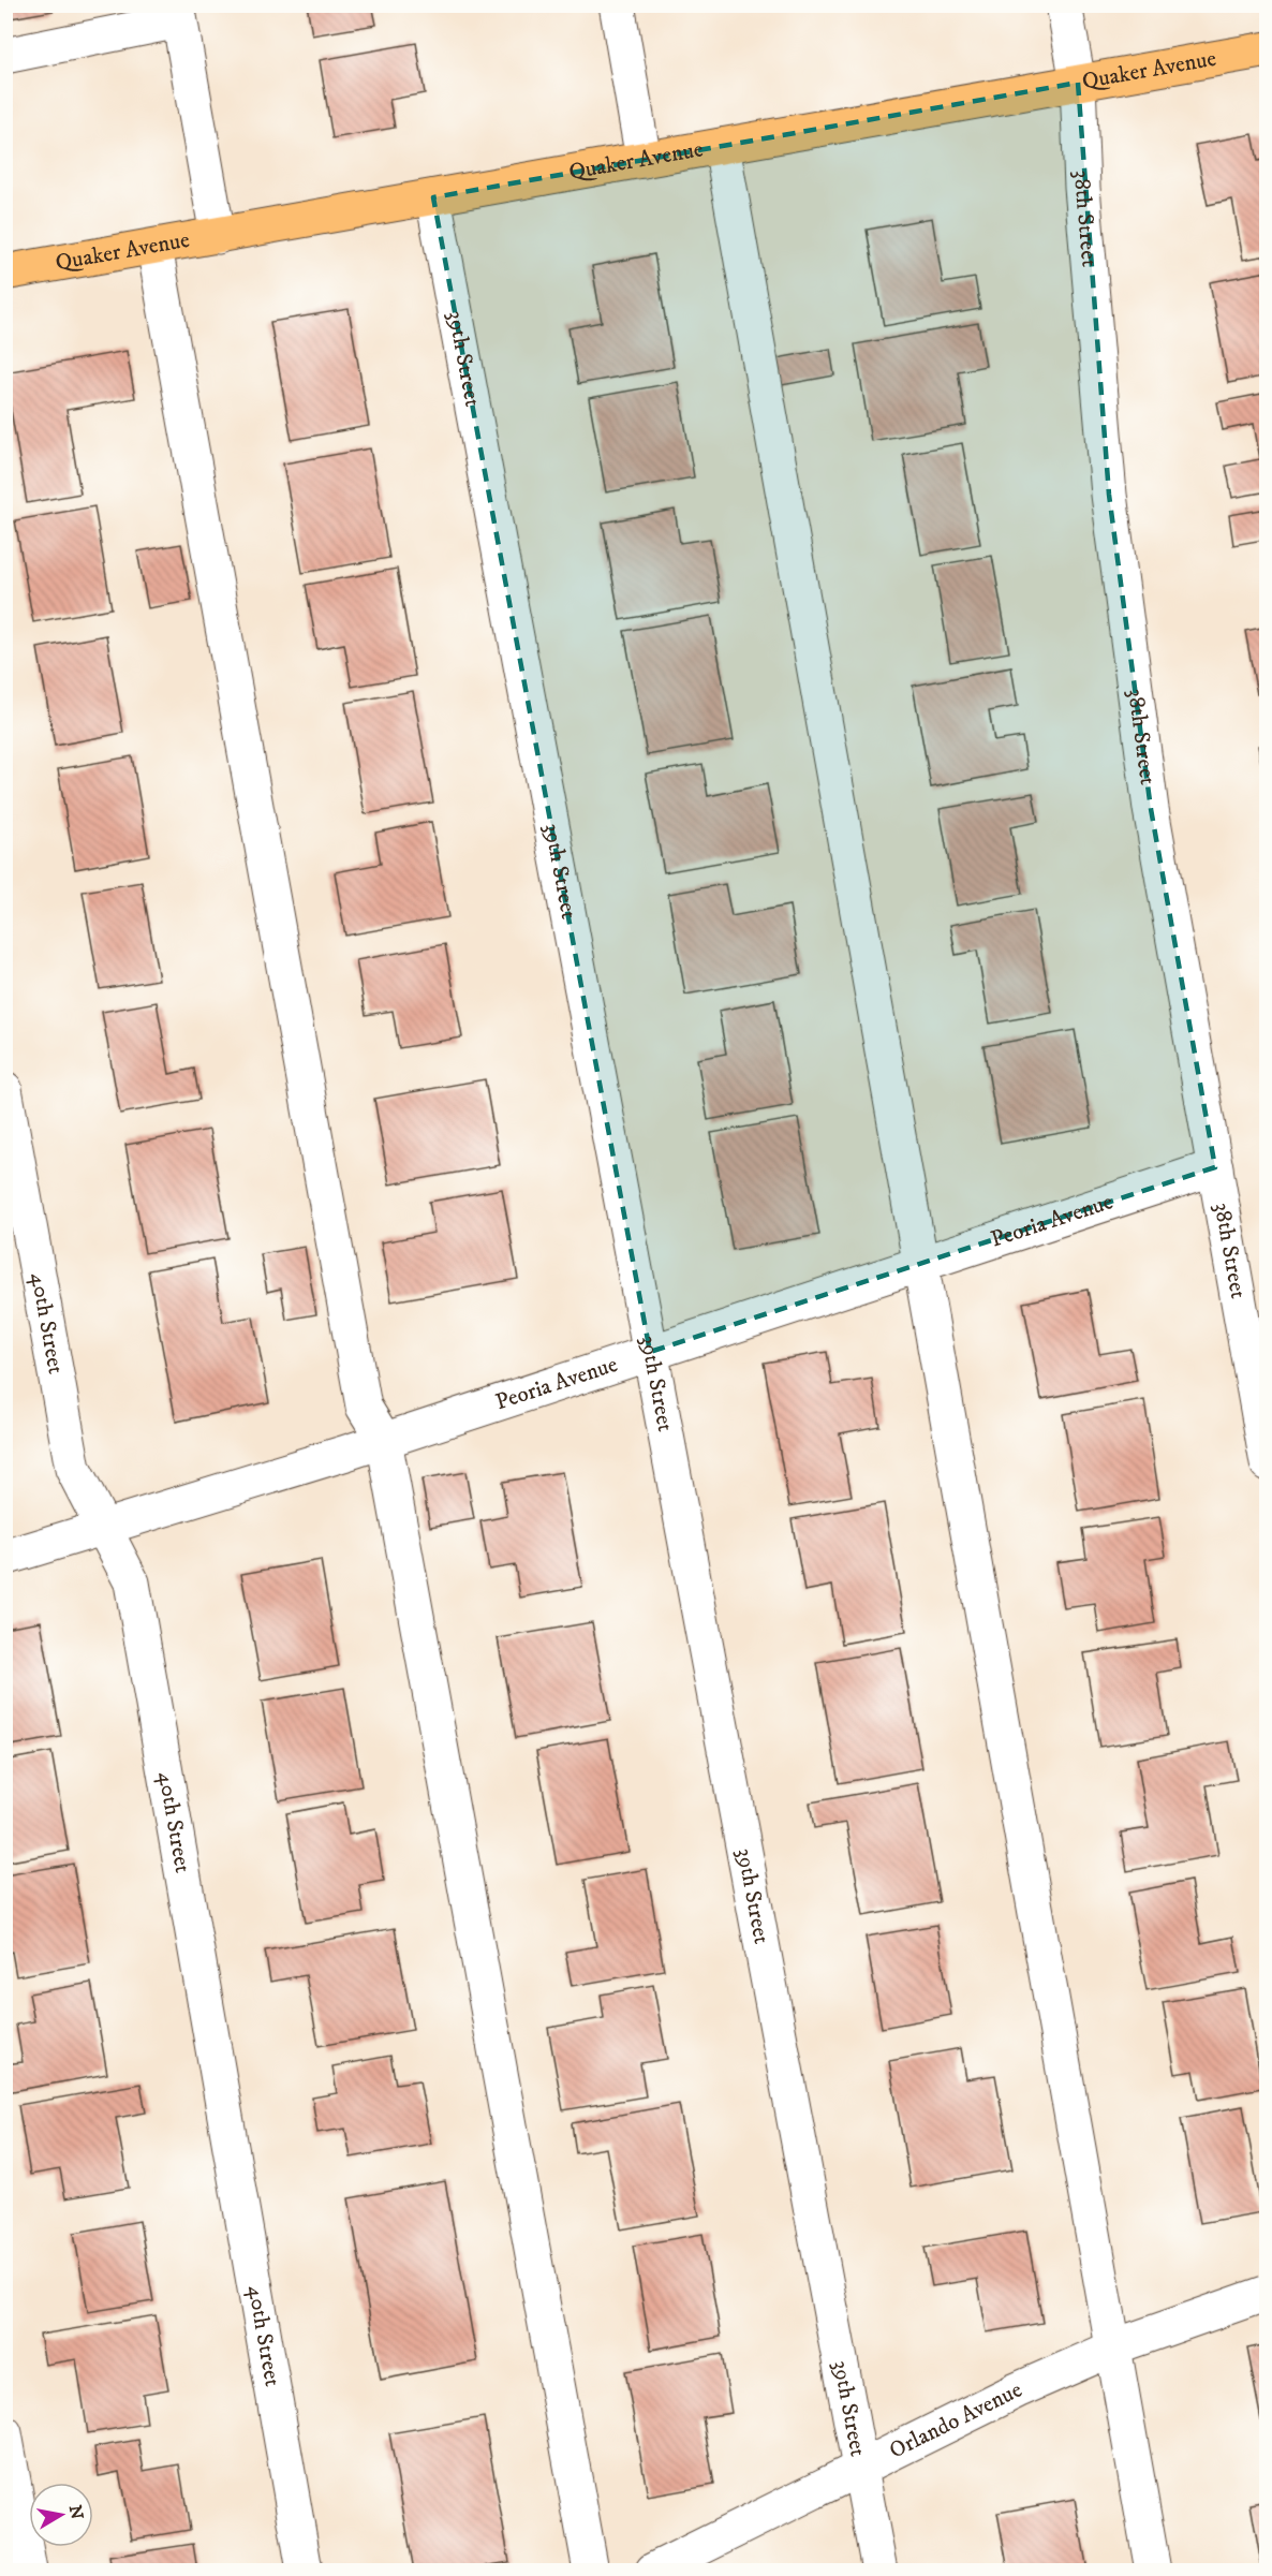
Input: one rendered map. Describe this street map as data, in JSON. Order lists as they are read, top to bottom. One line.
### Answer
{"streets":{"main road":["Quaker Avenue"],"street":["38th Street","39th Street","Peoria Avenue","40th Street","Orlando Avenue"]},"crossings":[["Quaker Avenue","38th Street"],["Quaker Avenue","39th Street"],["38th Street","Peoria Avenue"],["39th Street","Peoria Avenue"],["39th Street","Orlando Avenue"],["Peoria Avenue","40th Street"]],"north":"right"}
